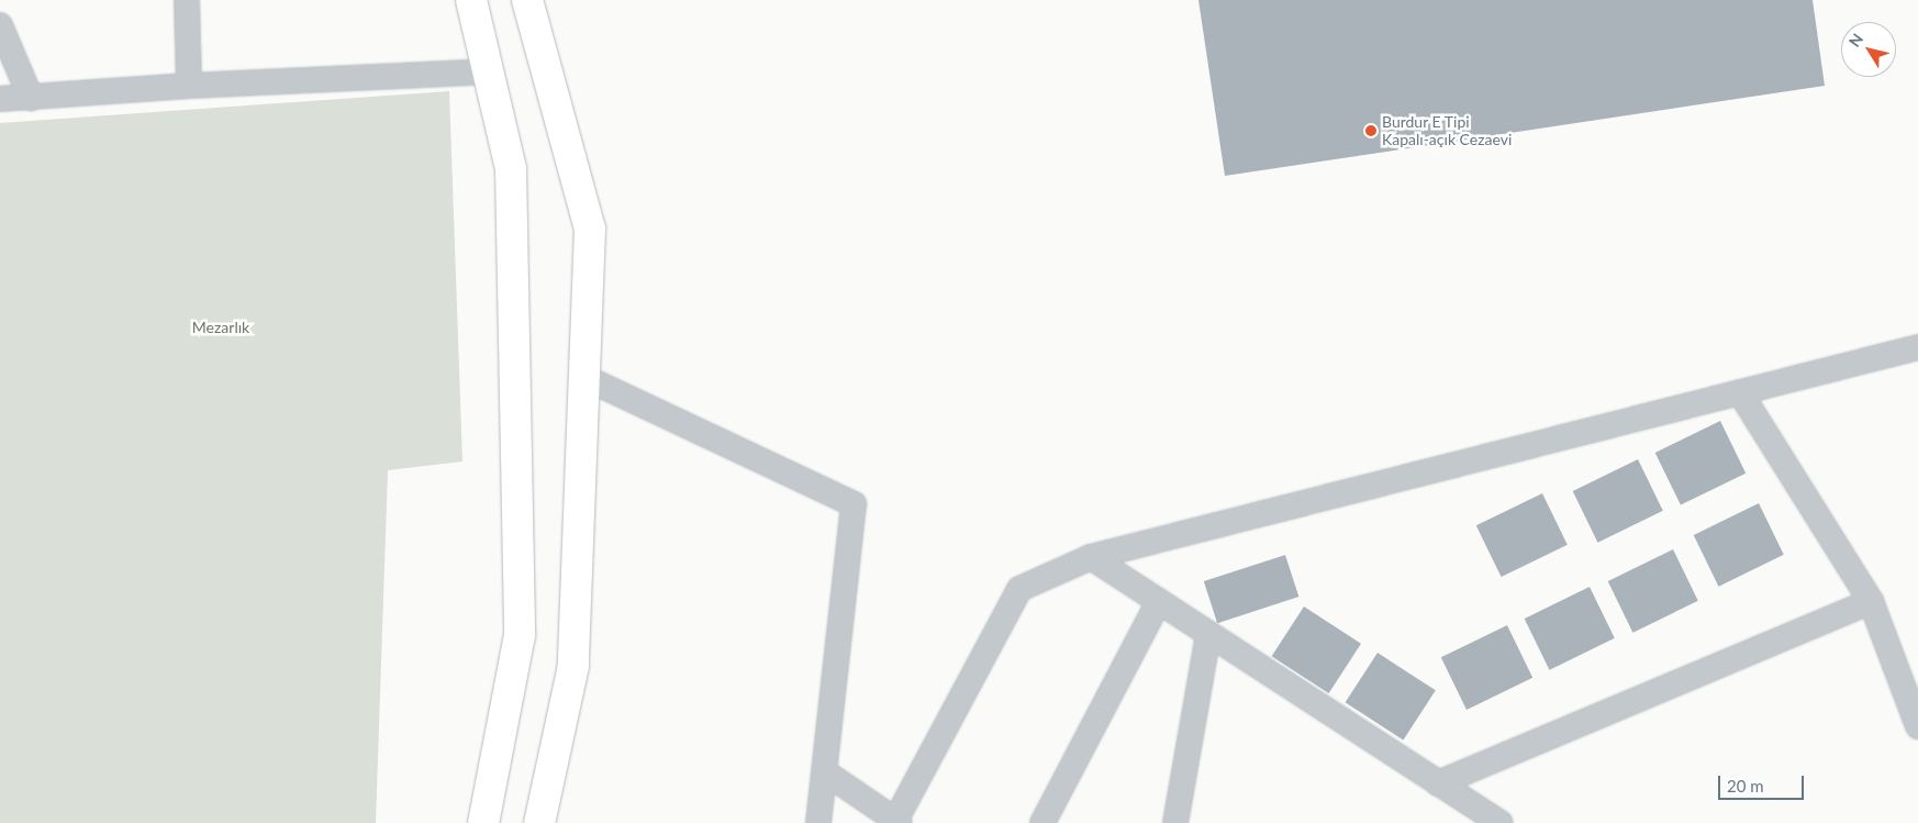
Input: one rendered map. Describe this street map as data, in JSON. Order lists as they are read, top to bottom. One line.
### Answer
{"parks":["Mezarlık"],"places":["Burdur E Tipi Kapalı-açık Cezaevi"],"scale_bar":"20 m","north":"top left"}
